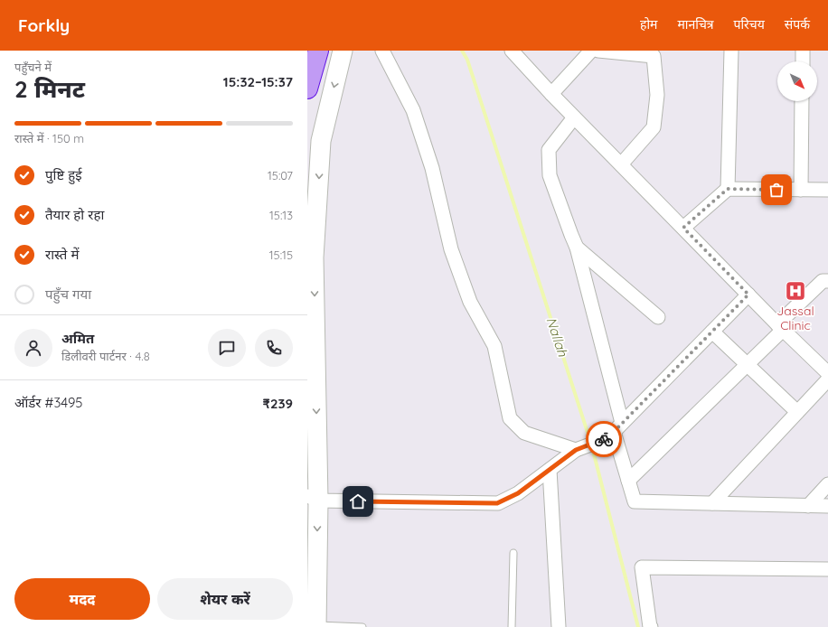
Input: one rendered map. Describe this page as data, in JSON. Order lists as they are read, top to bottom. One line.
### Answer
{"water":["Nallah"],"places":{"hospital":["Jassal Clinic"]},"north":"bottom right","page":{"header":"Forkly","nav":["होम","मानचित्र","परिचय","संपर्क"],"heading":["2 मिनट","पहुँचने में","15:32–15:37"],"panel":["अमित","डिलीवरी पार्टनर · 4.8","ऑर्डर #3495","₹239"],"bar":"रास्ते में · 150 m","list":[["पुष्टि हुई","15:07"],["तैयार हो रहा","15:13"],["रास्ते में","15:15"],"पहुँच गया"],"buttons":["मदद","शेयर करें"]}}
